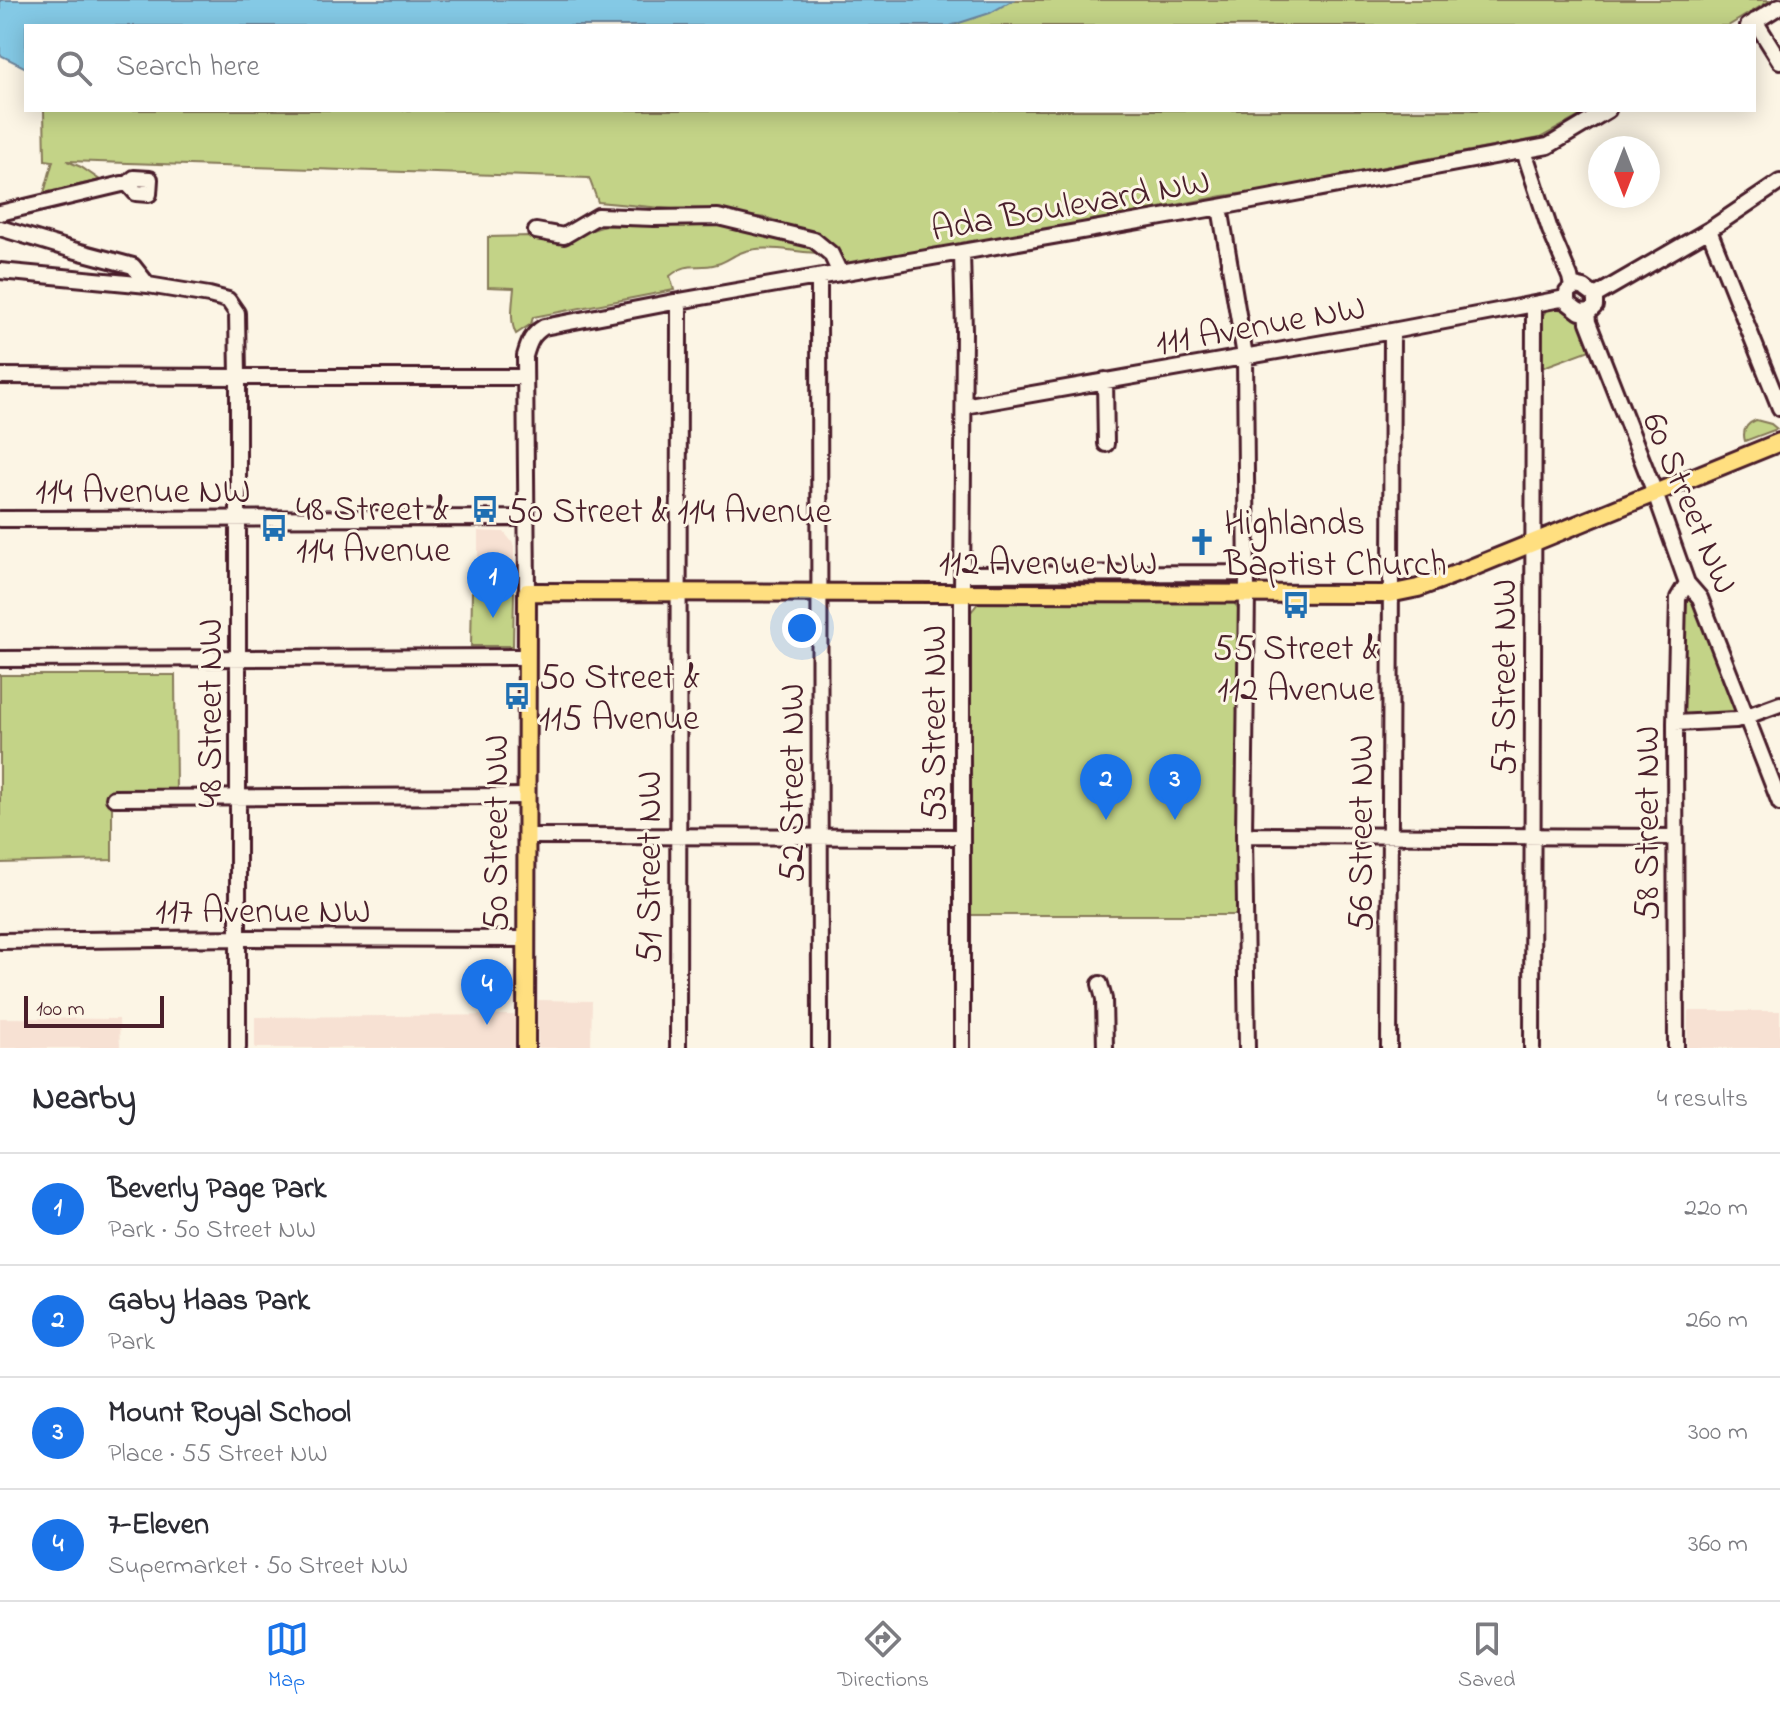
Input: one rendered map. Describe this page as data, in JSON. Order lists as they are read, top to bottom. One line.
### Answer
{"streets":{"main road":["112 Avenue NW","50 Street NW"],"street":["Ada Boulevard NW","111 Avenue NW","114 Avenue NW","60 Street NW","57 Street NW","48 Street NW","53 Street NW","52 Street NW","58 Street NW","56 Street NW","51 Street NW","117 Avenue NW"]},"crossings":[["Ada Boulevard NW","53 Street NW"],["Ada Boulevard NW","52 Street NW"],["Ada Boulevard NW","50 Street NW"],["Ada Boulevard NW","51 Street NW"],["111 Avenue NW","60 Street NW"],["111 Avenue NW","57 Street NW"],["111 Avenue NW","53 Street NW"],["111 Avenue NW","56 Street NW"],["114 Avenue NW","48 Street NW"],["114 Avenue NW","50 Street NW"],["60 Street NW","112 Avenue NW"],["60 Street NW","58 Street NW"],["112 Avenue NW","57 Street NW"],["112 Avenue NW","53 Street NW"],["112 Avenue NW","52 Street NW"],["112 Avenue NW","50 Street NW"],["112 Avenue NW","56 Street NW"],["112 Avenue NW","51 Street NW"],["48 Street NW","117 Avenue NW"],["50 Street NW","117 Avenue NW"]],"places":{"bus stop":["50 Street & 114 Avenue","48 Street & 114 Avenue","55 Street & 112 Avenue","50 Street & 115 Avenue"],"church":["Highlands Baptist Church"]},"scale_bar":"100 m","north":"bottom","page":{"search":"Search here","pins":["1","2","3","4"],"scale":"100 m","heading":["Nearby","4 results"],"list":[{"mark":"1","name":"Beverly Page Park","note":"Park · 50 Street NW","value":"220 m"},{"mark":"2","name":"Gaby Haas Park","note":"Park","value":"260 m"},{"mark":"3","name":"Mount Royal School","note":"Place · 55 Street NW","value":"300 m"},{"mark":"4","name":"7-Eleven","note":"Supermarket · 50 Street NW","value":"360 m"}],"nav":["Map","Directions","Saved"]}}
